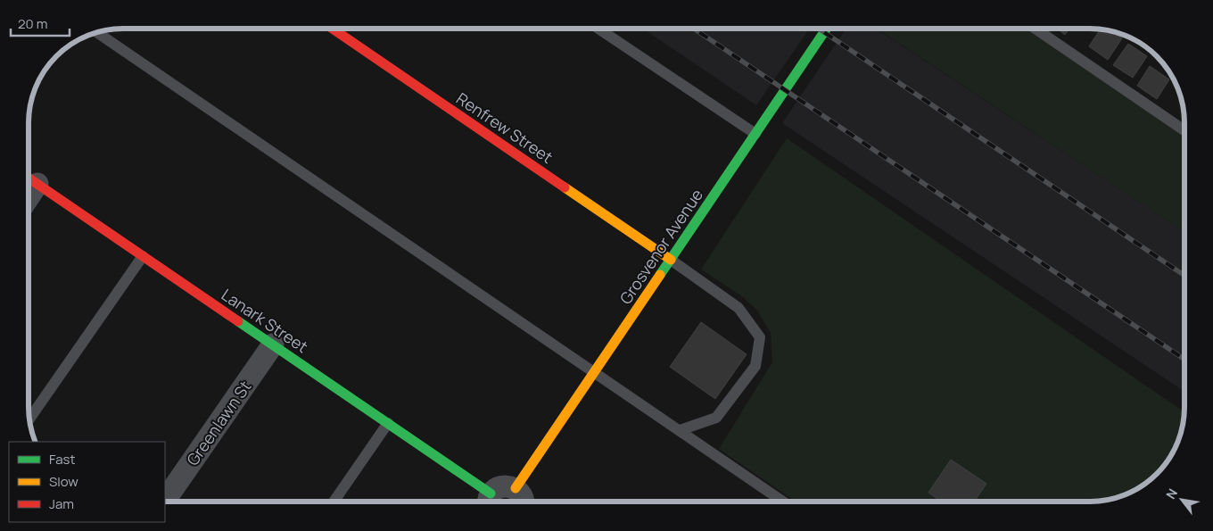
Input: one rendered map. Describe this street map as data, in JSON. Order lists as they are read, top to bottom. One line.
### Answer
{"streets":{"street":["Renfrew Street","Grosvenor Avenue","Lanark Street","Greenlawn St"]},"crossings":[["Renfrew Street","Grosvenor Avenue"],["Lanark Street","Greenlawn St"]],"legend":["Fast","Slow","Jam"],"scale_bar":"20 m","north":"top left"}
